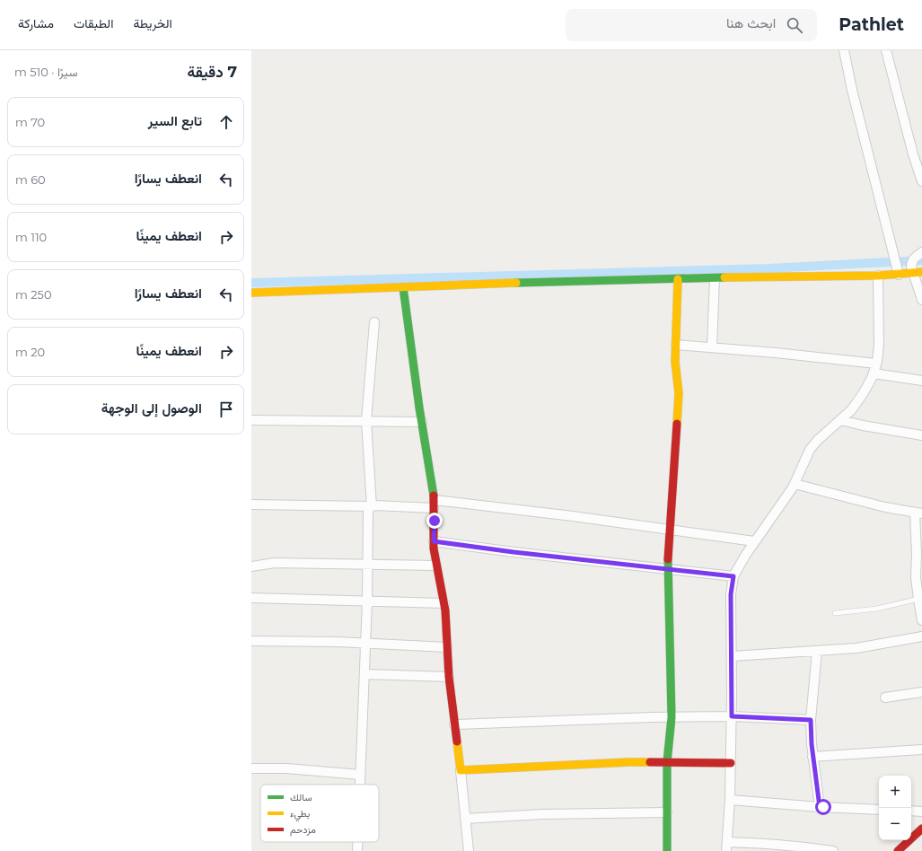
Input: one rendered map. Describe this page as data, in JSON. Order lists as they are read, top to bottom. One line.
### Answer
{"legend":["سالك","بطيء","مزدحم"],"page":{"header":"Pathlet","search":"ابحث هنا","nav":["الخريطة","الطبقات","مشاركة"],"heading":["7 دقيقة","سيرًا · 510 m"],"list":[["تابع السير","70 m"],["انعطف يسارًا","60 m"],["انعطف يمينًا","110 m"],["انعطف يسارًا","250 m"],["انعطف يمينًا","20 m"],"الوصول إلى الوجهة"],"map_buttons":["+","−"]}}
